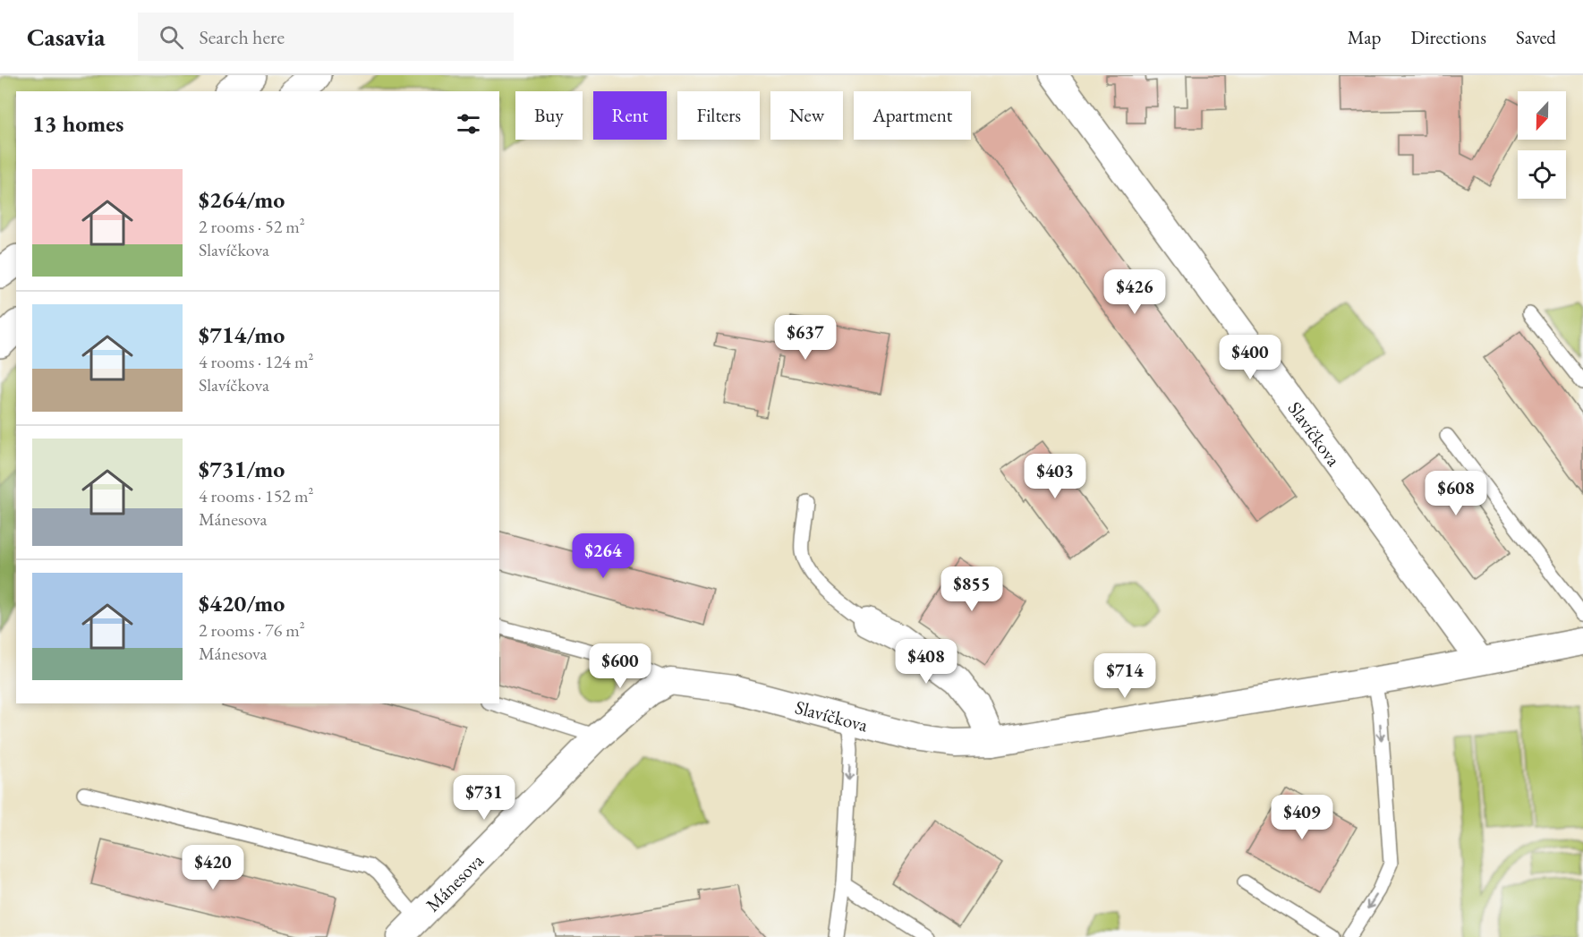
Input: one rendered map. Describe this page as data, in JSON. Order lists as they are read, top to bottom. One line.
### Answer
{"streets":{"street":["Slavíčkova","Mánesova"]},"north":"bottom","page":{"header":"Casavia","search":"Search here","nav":["Map","Directions","Saved"],"chip":["Buy","Rent","Filters","New","Apartment"],"heading":"13 homes","list":[{"name":"$264/mo","note":"2 rooms · 52 m² · Slavíčkova"},{"name":"$714/mo","note":"4 rooms · 124 m² · Slavíčkova"},{"name":"$731/mo","note":"4 rooms · 152 m² · Mánesova"},{"name":"$420/mo","note":"2 rooms · 76 m² · Mánesova"}],"price":["$426","$637","$400","$403","$608","$264","$855","$408","$600","$714","$731","$409","$420"]}}
